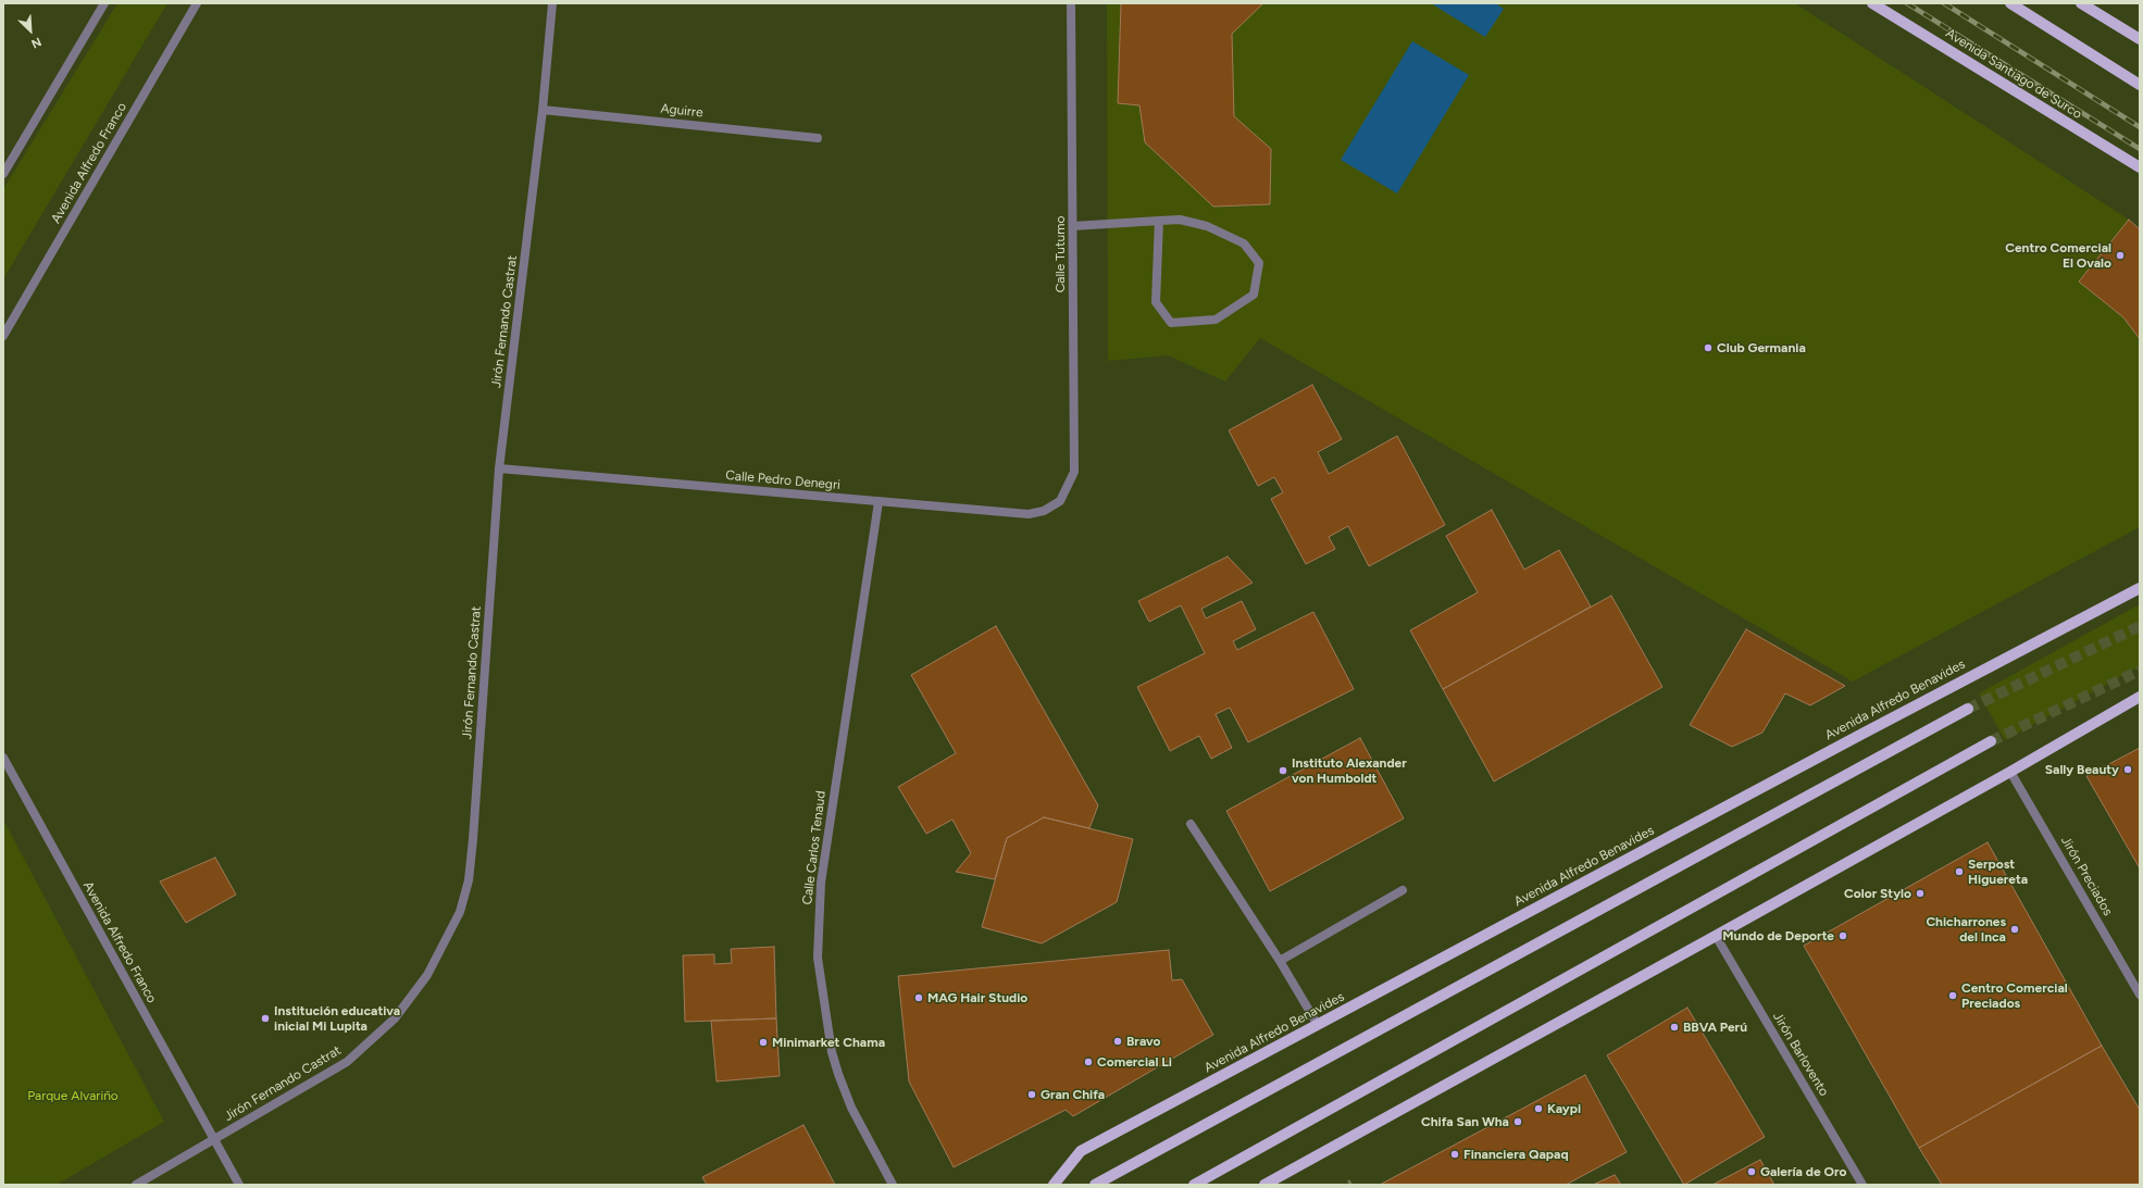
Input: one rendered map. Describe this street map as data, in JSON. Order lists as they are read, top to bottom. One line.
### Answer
{"streets":{"main road":["Avenida Santiago de Surco","Avenida Alfredo Benavides"],"street":["Aguirre","Avenida Alfredo Franco","Calle Tutumo","Jirón Fernando Castrat","Calle Pedro Denegri","Calle Carlos Tenaud","Jirón Preciados","Jirón Barlovento"]},"crossings":[["Aguirre","Jirón Fernando Castrat"],["Avenida Alfredo Franco","Jirón Fernando Castrat"],["Calle Tutumo","Calle Pedro Denegri"],["Jirón Fernando Castrat","Calle Pedro Denegri"],["Calle Pedro Denegri","Calle Carlos Tenaud"]],"parks":["Parque Alvariño"],"places":["Centro Comercial El Ovalo","Club Germania","Sally Beauty","Instituto Alexander von Humboldt","Serpost Higuereta","Color Stylo","Chicharrones del Inca","Mundo de Deporte","Centro Comercial Preciados","MAG Hair Studio","Institución educativa inicial Mi Lupita","BBVA Perú","Bravo","Minimarket Chama","Comercial Li","Gran Chifa","Kaypi","Chifa San Wha","Financiera Qapaq","Galería de Oro"],"north":"bottom right"}
